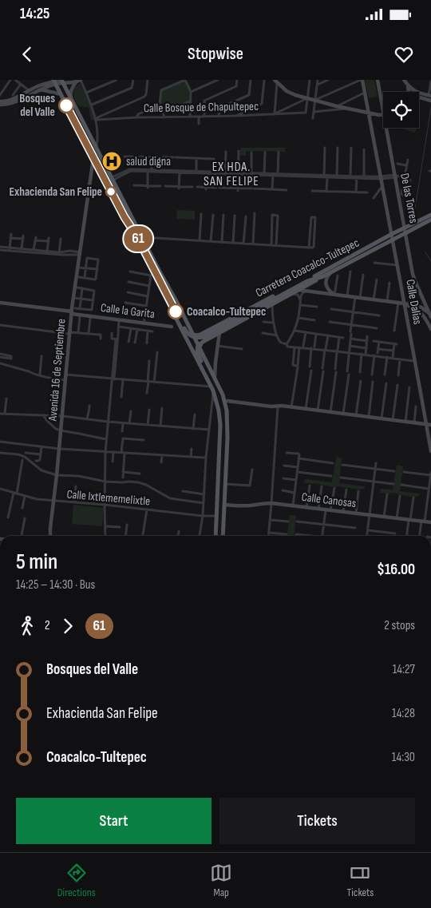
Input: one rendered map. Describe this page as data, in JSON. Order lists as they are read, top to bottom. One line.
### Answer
{"streets":{"main road":["Carretera Coacalco-Tultepec"],"street":["Calle Bosque de Chapultepec","De las Torres","Calle Dalias","Calle la Garita","Avenida 16 de Septiembre","Calle Ixtlememelixtle","Calle Canosas"]},"crossings":[["De las Torres","Carretera Coacalco-Tultepec"],["Carretera Coacalco-Tultepec","Calle Dalias"],["Calle la Garita","Avenida 16 de Septiembre"],["Avenida 16 de Septiembre","Calle Ixtlememelixtle"]],"districts":["EX HDA. SAN FELIPE"],"places":{"other":["Bosques del Valle","Exhacienda San Felipe","Coacalco-Tultepec"],"hospital":["salud digna"]},"lines":["bus line 61"],"page":{"status":"14:25","header":"Stopwise","on_map":"61","heading":["5 min","14:25 – 14:30 · Bus","$16.00"],"legs":["2","61","2 stops"],"list":[{"name":"Bosques del Valle","value":"14:27"},{"name":"Exhacienda San Felipe","value":"14:28"},{"name":"Coacalco-Tultepec","value":"14:30"}],"buttons":["Start","Tickets"],"tabs":["Directions","Map","Tickets"]}}
